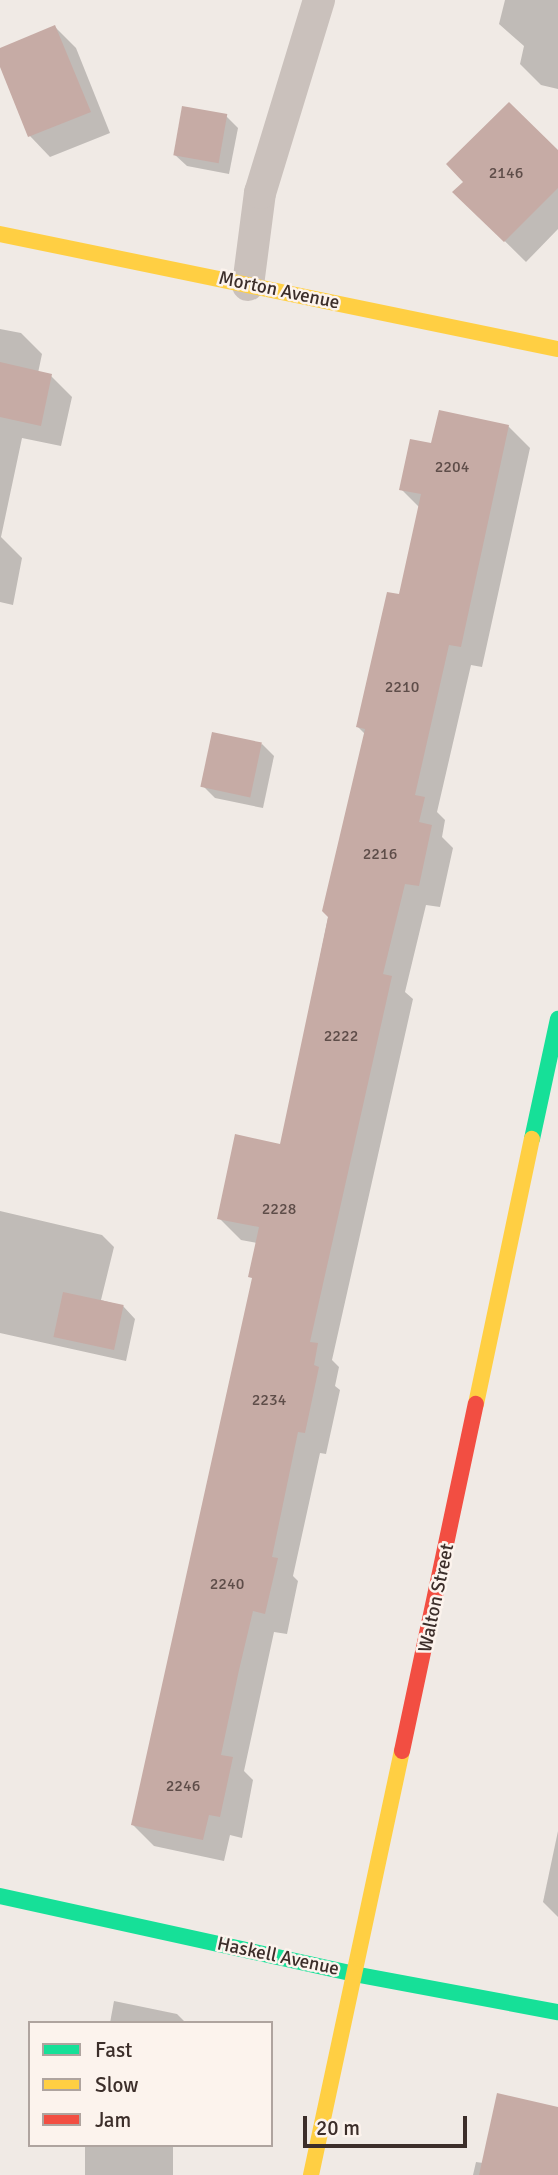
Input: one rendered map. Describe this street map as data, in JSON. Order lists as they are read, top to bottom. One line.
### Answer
{"streets":{"street":["Morton Avenue","Walton Street","Haskell Avenue"]},"crossings":[["Walton Street","Haskell Avenue"]],"house_numbers":["2146","2204","2210","2216","2222","2228","2234","2240","2246"],"legend":["Fast","Slow","Jam"],"scale_bar":"20 m"}
